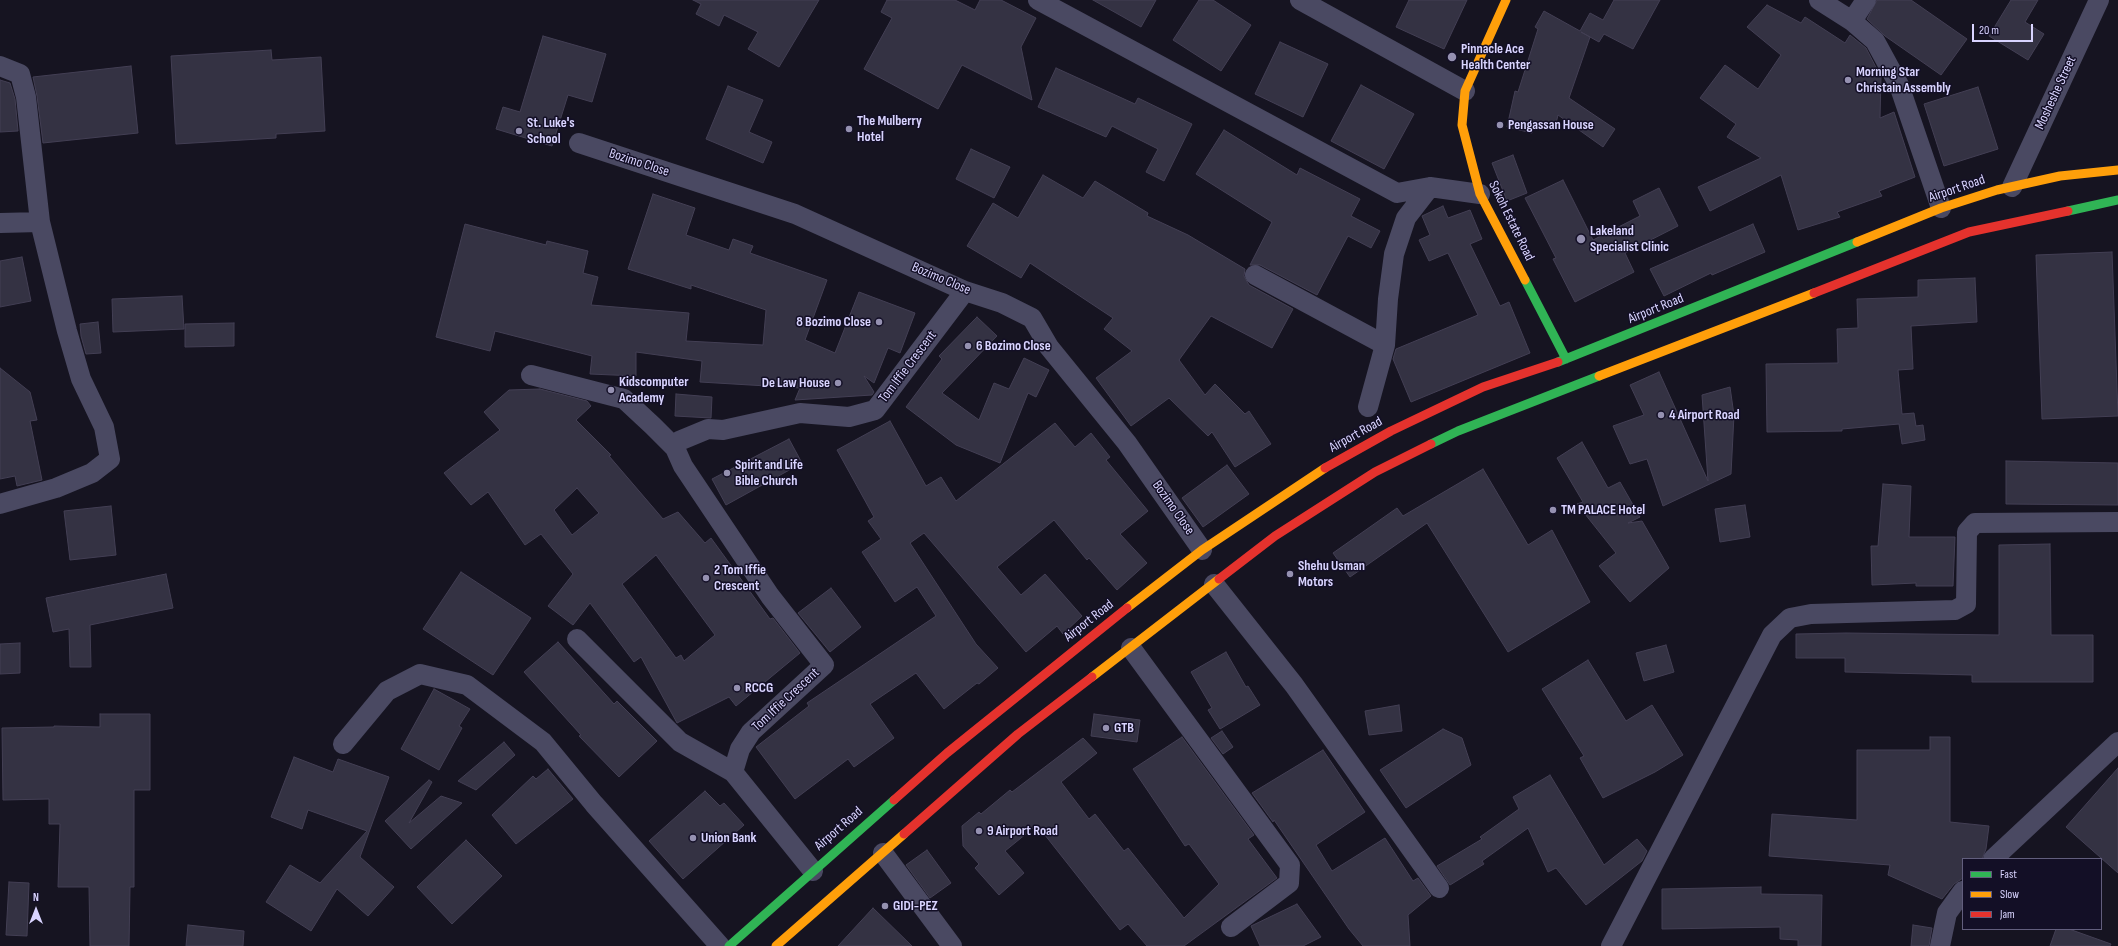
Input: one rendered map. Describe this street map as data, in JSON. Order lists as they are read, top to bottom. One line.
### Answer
{"streets":{"main road":["Airport Road","Sokoh Estate Road"],"street":["Mosheshe Street","Bozimo Close","Tom Iffie Crescent"]},"crossings":[["Mosheshe Street","Airport Road"],["Bozimo Close","Airport Road"],["Bozimo Close","Tom Iffie Crescent"],["Airport Road","Sokoh Estate Road"]],"places":["Pinnacle Ace Health Center","Morning Star Christain Assembly","Pengassan House","The Mulberry Hotel","St. Luke's School","Lakeland Specialist Clinic","8 Bozimo Close","6 Bozimo Close","De Law House","Kidscomputer Academy","4 Airport Road","Spirit and Life Bible Church","TM PALACE Hotel","Shehu Usman Motors","2 Tom Iffie Crescent","RCCG","GTB","9 Airport Road","Union Bank","GIDI-PEZ"],"legend":["Fast","Slow","Jam"],"scale_bar":"20 m","north":"top"}
